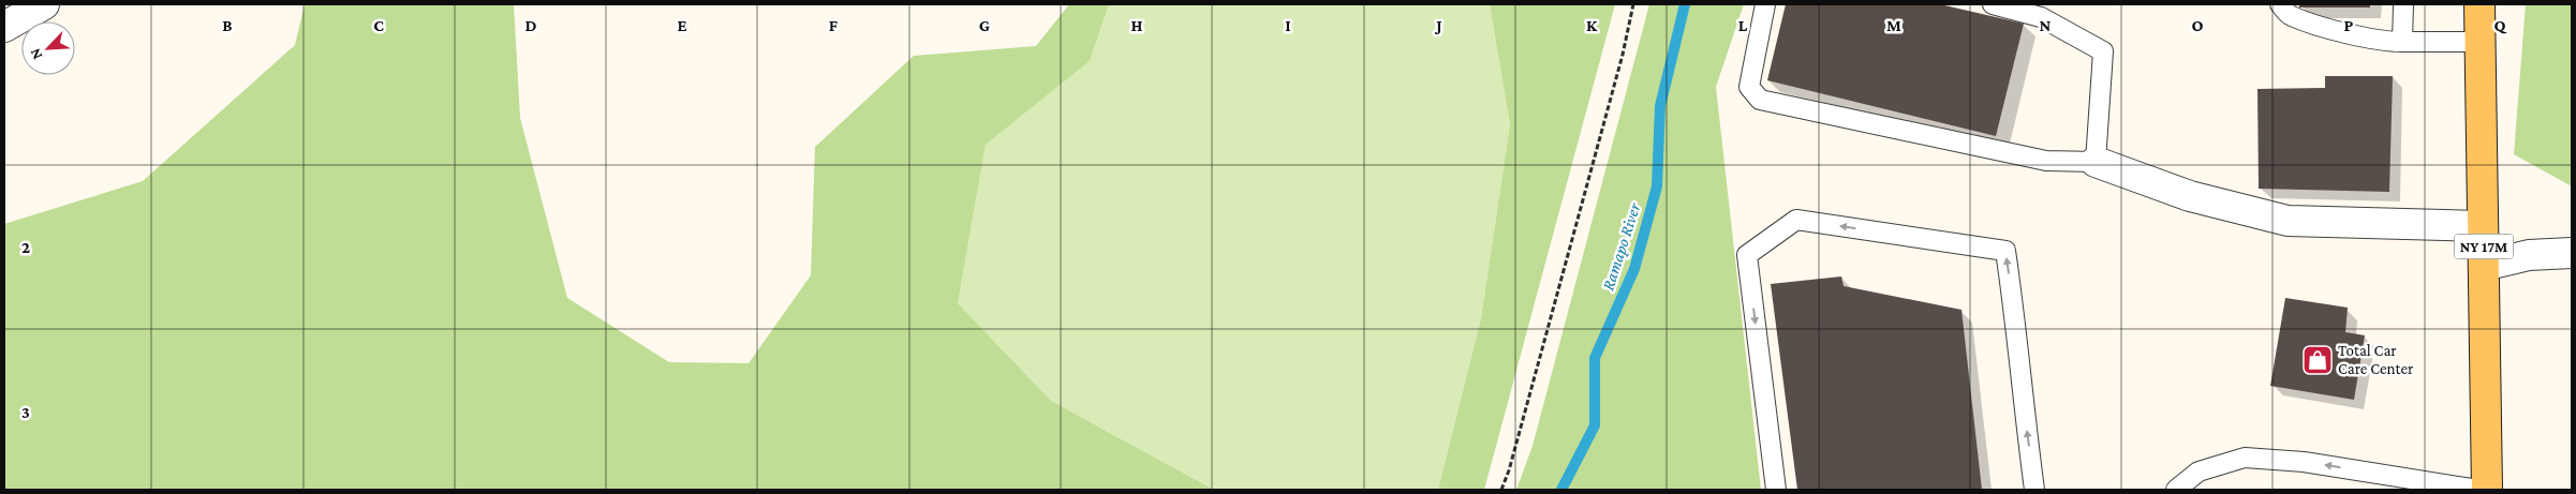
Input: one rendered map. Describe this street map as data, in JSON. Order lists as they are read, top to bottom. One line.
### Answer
{"streets":{"main road":["NY 17M"]},"water":["Ramapo River"],"places":{"shop":["Total Car Care Center"]},"north":"bottom left","grid":{"columns":["B","C","D","E","F","G","H","I","J","K","L","M","N","O","P","Q"],"rows":["2","3"]}}
